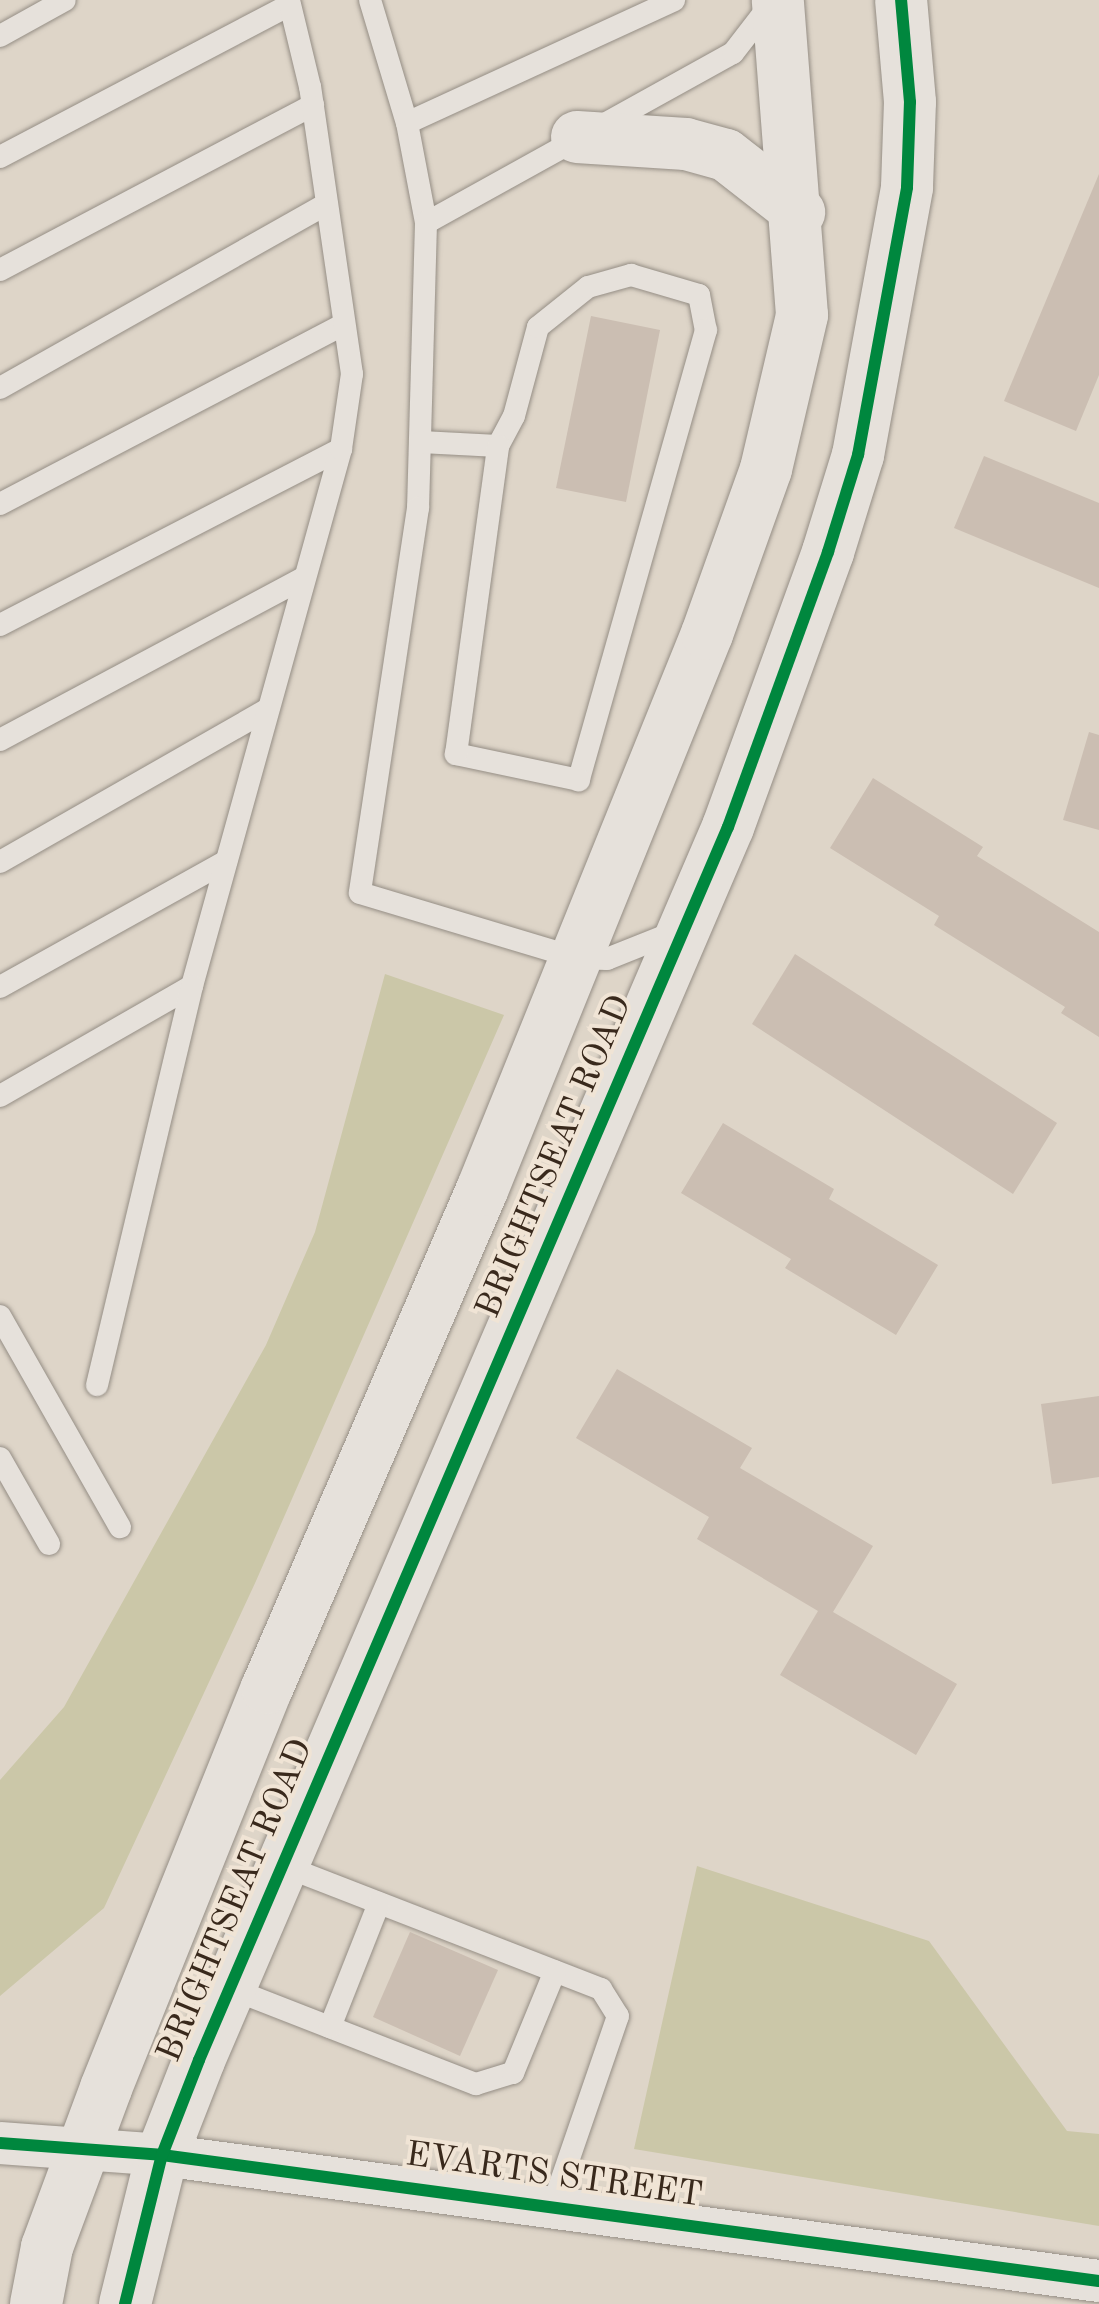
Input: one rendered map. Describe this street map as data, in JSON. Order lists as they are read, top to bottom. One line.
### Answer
{"streets":{"street":["BRIGHTSEAT ROAD","EVARTS STREET"]},"crossings":[["BRIGHTSEAT ROAD","EVARTS STREET"]]}
